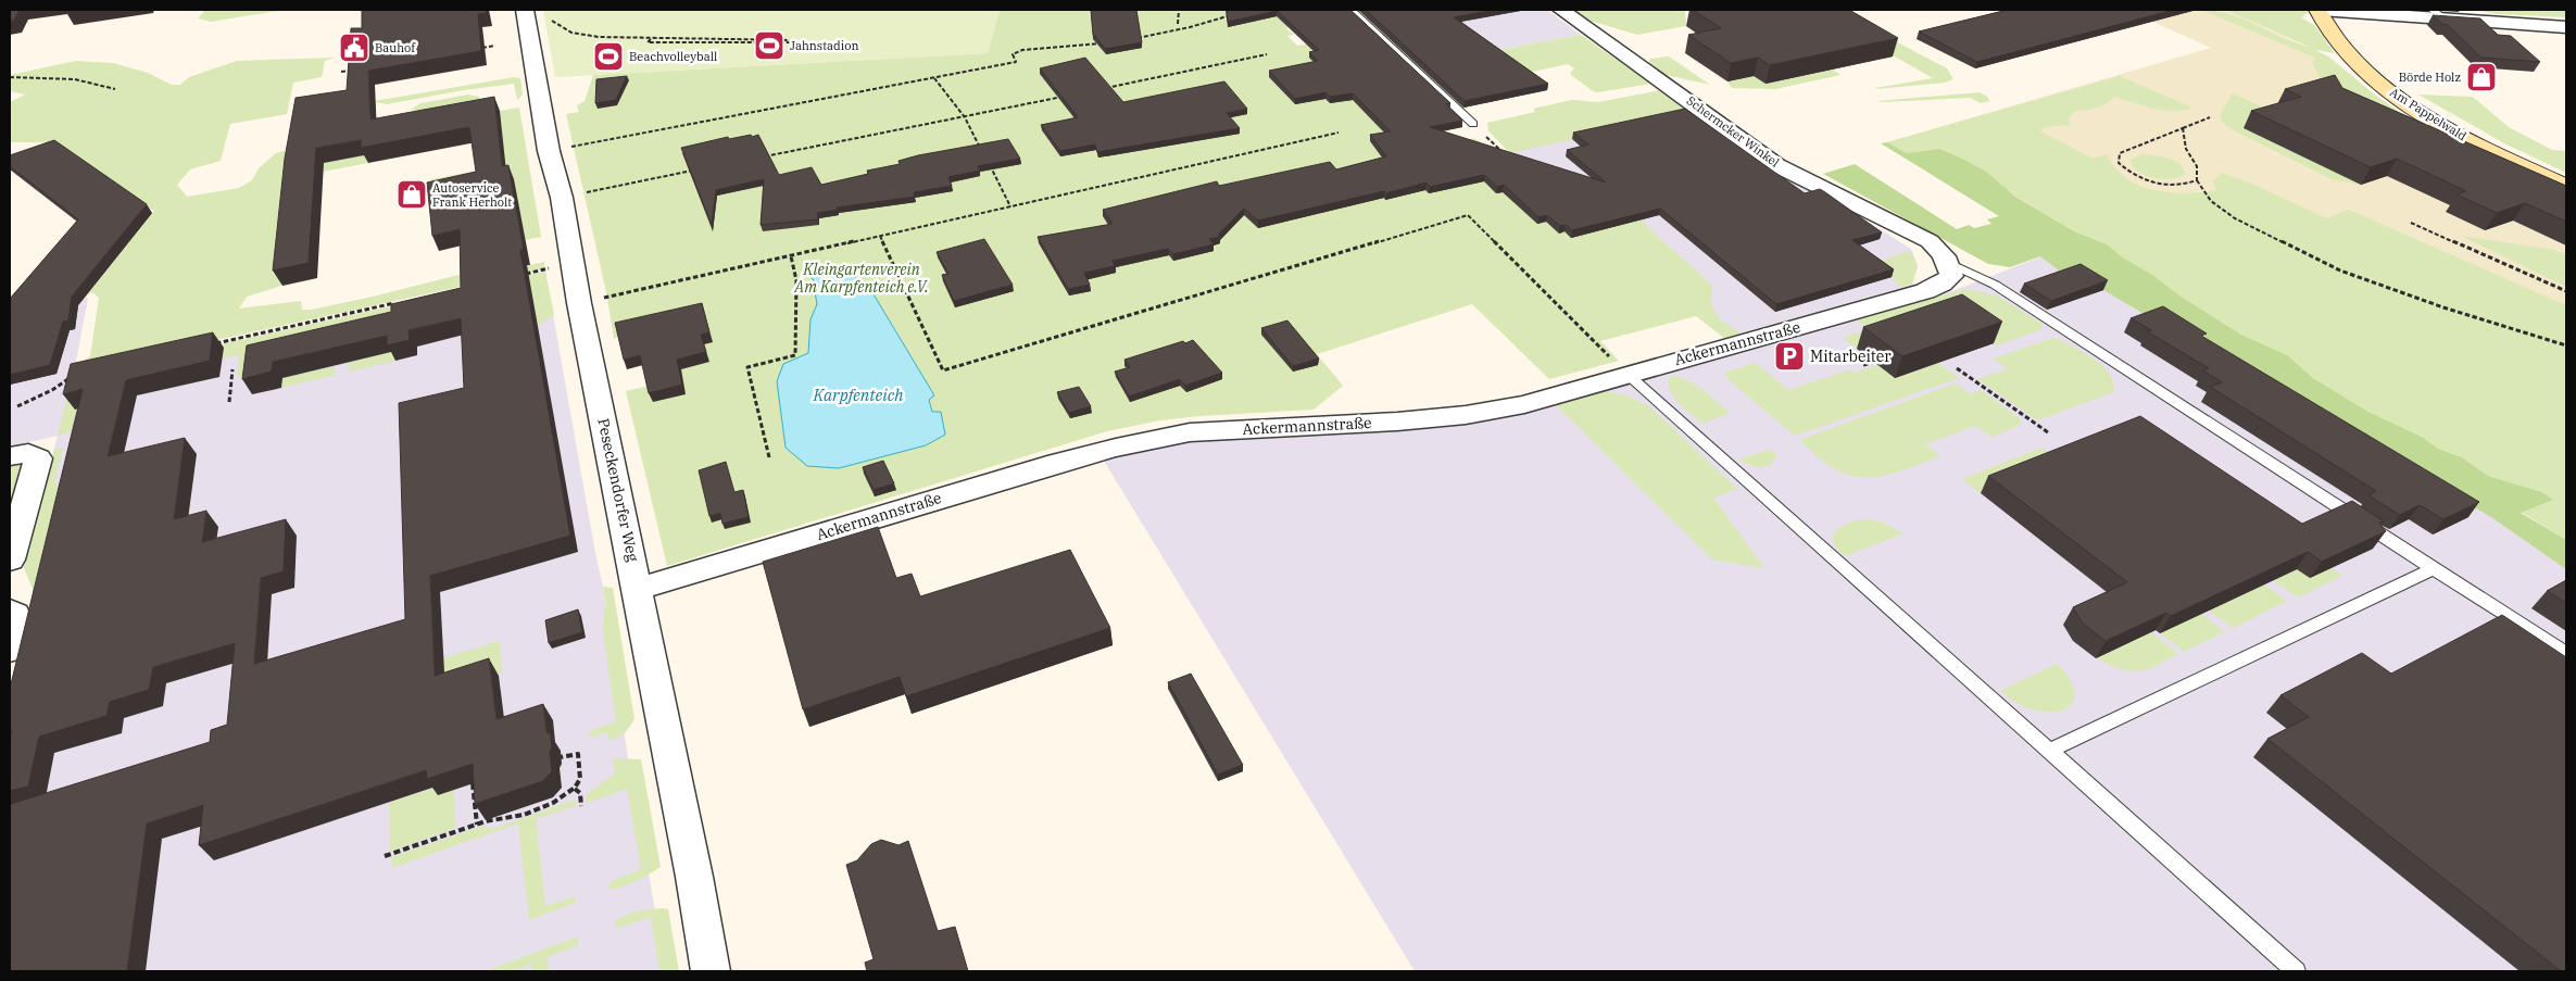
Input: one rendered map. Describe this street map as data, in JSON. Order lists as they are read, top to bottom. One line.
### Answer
{"streets":{"street":["Am Pappelwald","Schermcker Winkel","Ackermannstraße","Peseckendorfer Weg"]},"crossings":[["Schermcker Winkel","Ackermannstraße"],["Ackermannstraße","Peseckendorfer Weg"]],"water":["Karpfenteich"],"parks":["Kleingartenverein Am Karpfenteich e.V."],"places":{"sports":["Jahnstadion","Beachvolleyball"],"public building":["Bauhof"],"shop":["Börde Holz","Autoservice Frank Herholt"],"parking":["Mitarbeiter"]}}
